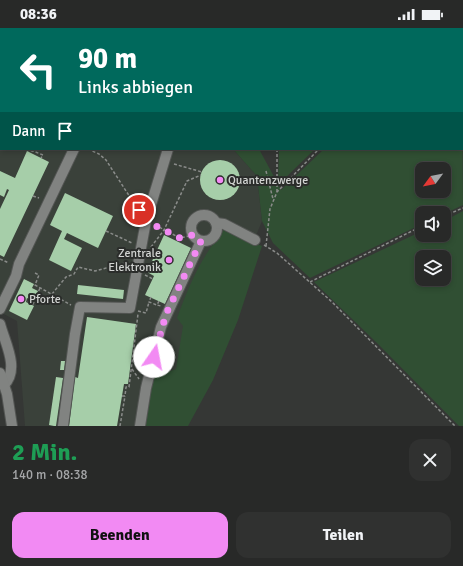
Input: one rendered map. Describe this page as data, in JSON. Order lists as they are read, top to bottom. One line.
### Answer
{"places":["Quantenzwerge","Zentrale Elektronik","Pforte"],"north":"bottom left","page":{"status":"08:36","turn":["90 m","Links abbiegen"],"then":"Dann","heading":["2 Min.","140 m · 08:38"],"buttons":["Beenden","Teilen"]}}
